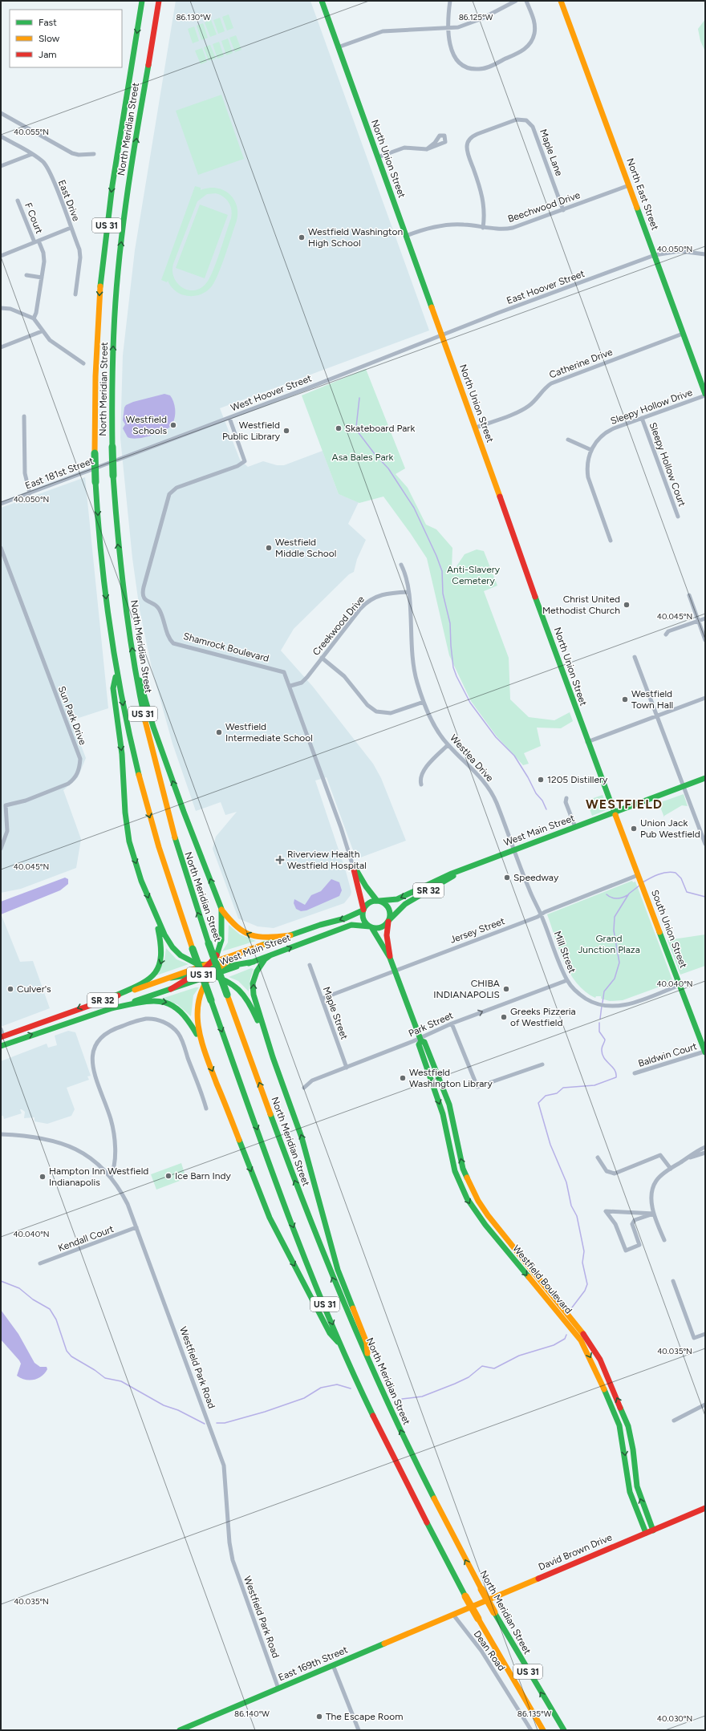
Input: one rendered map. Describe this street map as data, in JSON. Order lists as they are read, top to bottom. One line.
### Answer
{"streets":{"main road":["North Meridian Street","North Union Street","North East Street","US 31","Shamrock Boulevard","West Main Street","SR 32","South Union Street","Westfield Boulevard","David Brown Drive","East 169th Street"],"street":["Maple Lane","East Drive","Beechwood Drive","F Court","East Hoover Street","Catherine Drive","West Hoover Street","Sleepy Hollow Drive","Sleepy Hollow Court","East 181st Street","Creekwood Drive","Sun Park Drive","Westlea Drive","Jersey Street","Mill Street","Maple Street","Park Street","Baldwin Court","Kendall Court","Westfield Park Road","Dean Road"]},"crossings":[["Maple Lane","Beechwood Drive"],["North Union Street","Beechwood Drive"],["North Union Street","East Hoover Street"],["North Union Street","Catherine Drive"],["North Union Street","West Hoover Street"],["North Union Street","West Main Street"],["North Union Street","SR 32"],["North Union Street","South Union Street"],["North East Street","Beechwood Drive"],["North East Street","East Hoover Street"],["North East Street","Catherine Drive"],["North East Street","Sleepy Hollow Drive"],["East Hoover Street","West Hoover Street"],["West Hoover Street","East 181st Street"],["West Hoover Street","Shamrock Boulevard"],["Sleepy Hollow Drive","Sleepy Hollow Court"],["Creekwood Drive","Shamrock Boulevard"],["Creekwood Drive","Westlea Drive"],["Shamrock Boulevard","West Main Street"],["Shamrock Boulevard","Westfield Boulevard"],["Westlea Drive","West Main Street"],["Westlea Drive","Mill Street"],["West Main Street","SR 32"],["West Main Street","South Union Street"],["West Main Street","Mill Street"],["West Main Street","Westfield Boulevard"],["SR 32","South Union Street"],["South Union Street","Jersey Street"],["South Union Street","Mill Street"],["South Union Street","Baldwin Court"],["Jersey Street","Mill Street"],["Jersey Street","Maple Street"],["Jersey Street","Westfield Boulevard"],["Mill Street","Park Street"],["Maple Street","Park Street"],["Park Street","Westfield Boulevard"],["Kendall Court","Westfield Park Road"],["Westfield Boulevard","David Brown Drive"],["Westfield Park Road","East 169th Street"],["David Brown Drive","Dean Road"],["David Brown Drive","East 169th Street"],["Dean Road","East 169th Street"]],"one_way":["Park Street"],"districts":["WESTFIELD"],"parks":["Asa Bales Park","Anti-Slavery Cemetery","Grand Junction Plaza"],"places":{"other":["Westfield Washington High School","Westfield Schools","Skateboard Park","Westfield Public Library","Westfield Middle School","Christ United Methodist Church","Westfield Town Hall","Westfield Intermediate School","1205 Distillery","Union Jack Pub Westfield","Speedway","Culver's","CHIBA INDIANAPOLIS","Greeks Pizzeria of Westfield","Westfield Washington Library","Ice Barn Indy","Hampton Inn Westfield Indianapolis","The Escape Room"],"health":["Riverview Health Westfield Hospital"]},"legend":["Fast","Slow","Jam"],"coordinates":["86.130°W","86.125°W","40.055°N","40.050°N","40.045°N","40.040°N","40.035°N","86.140°W","86.135°W","40.030°N"]}
